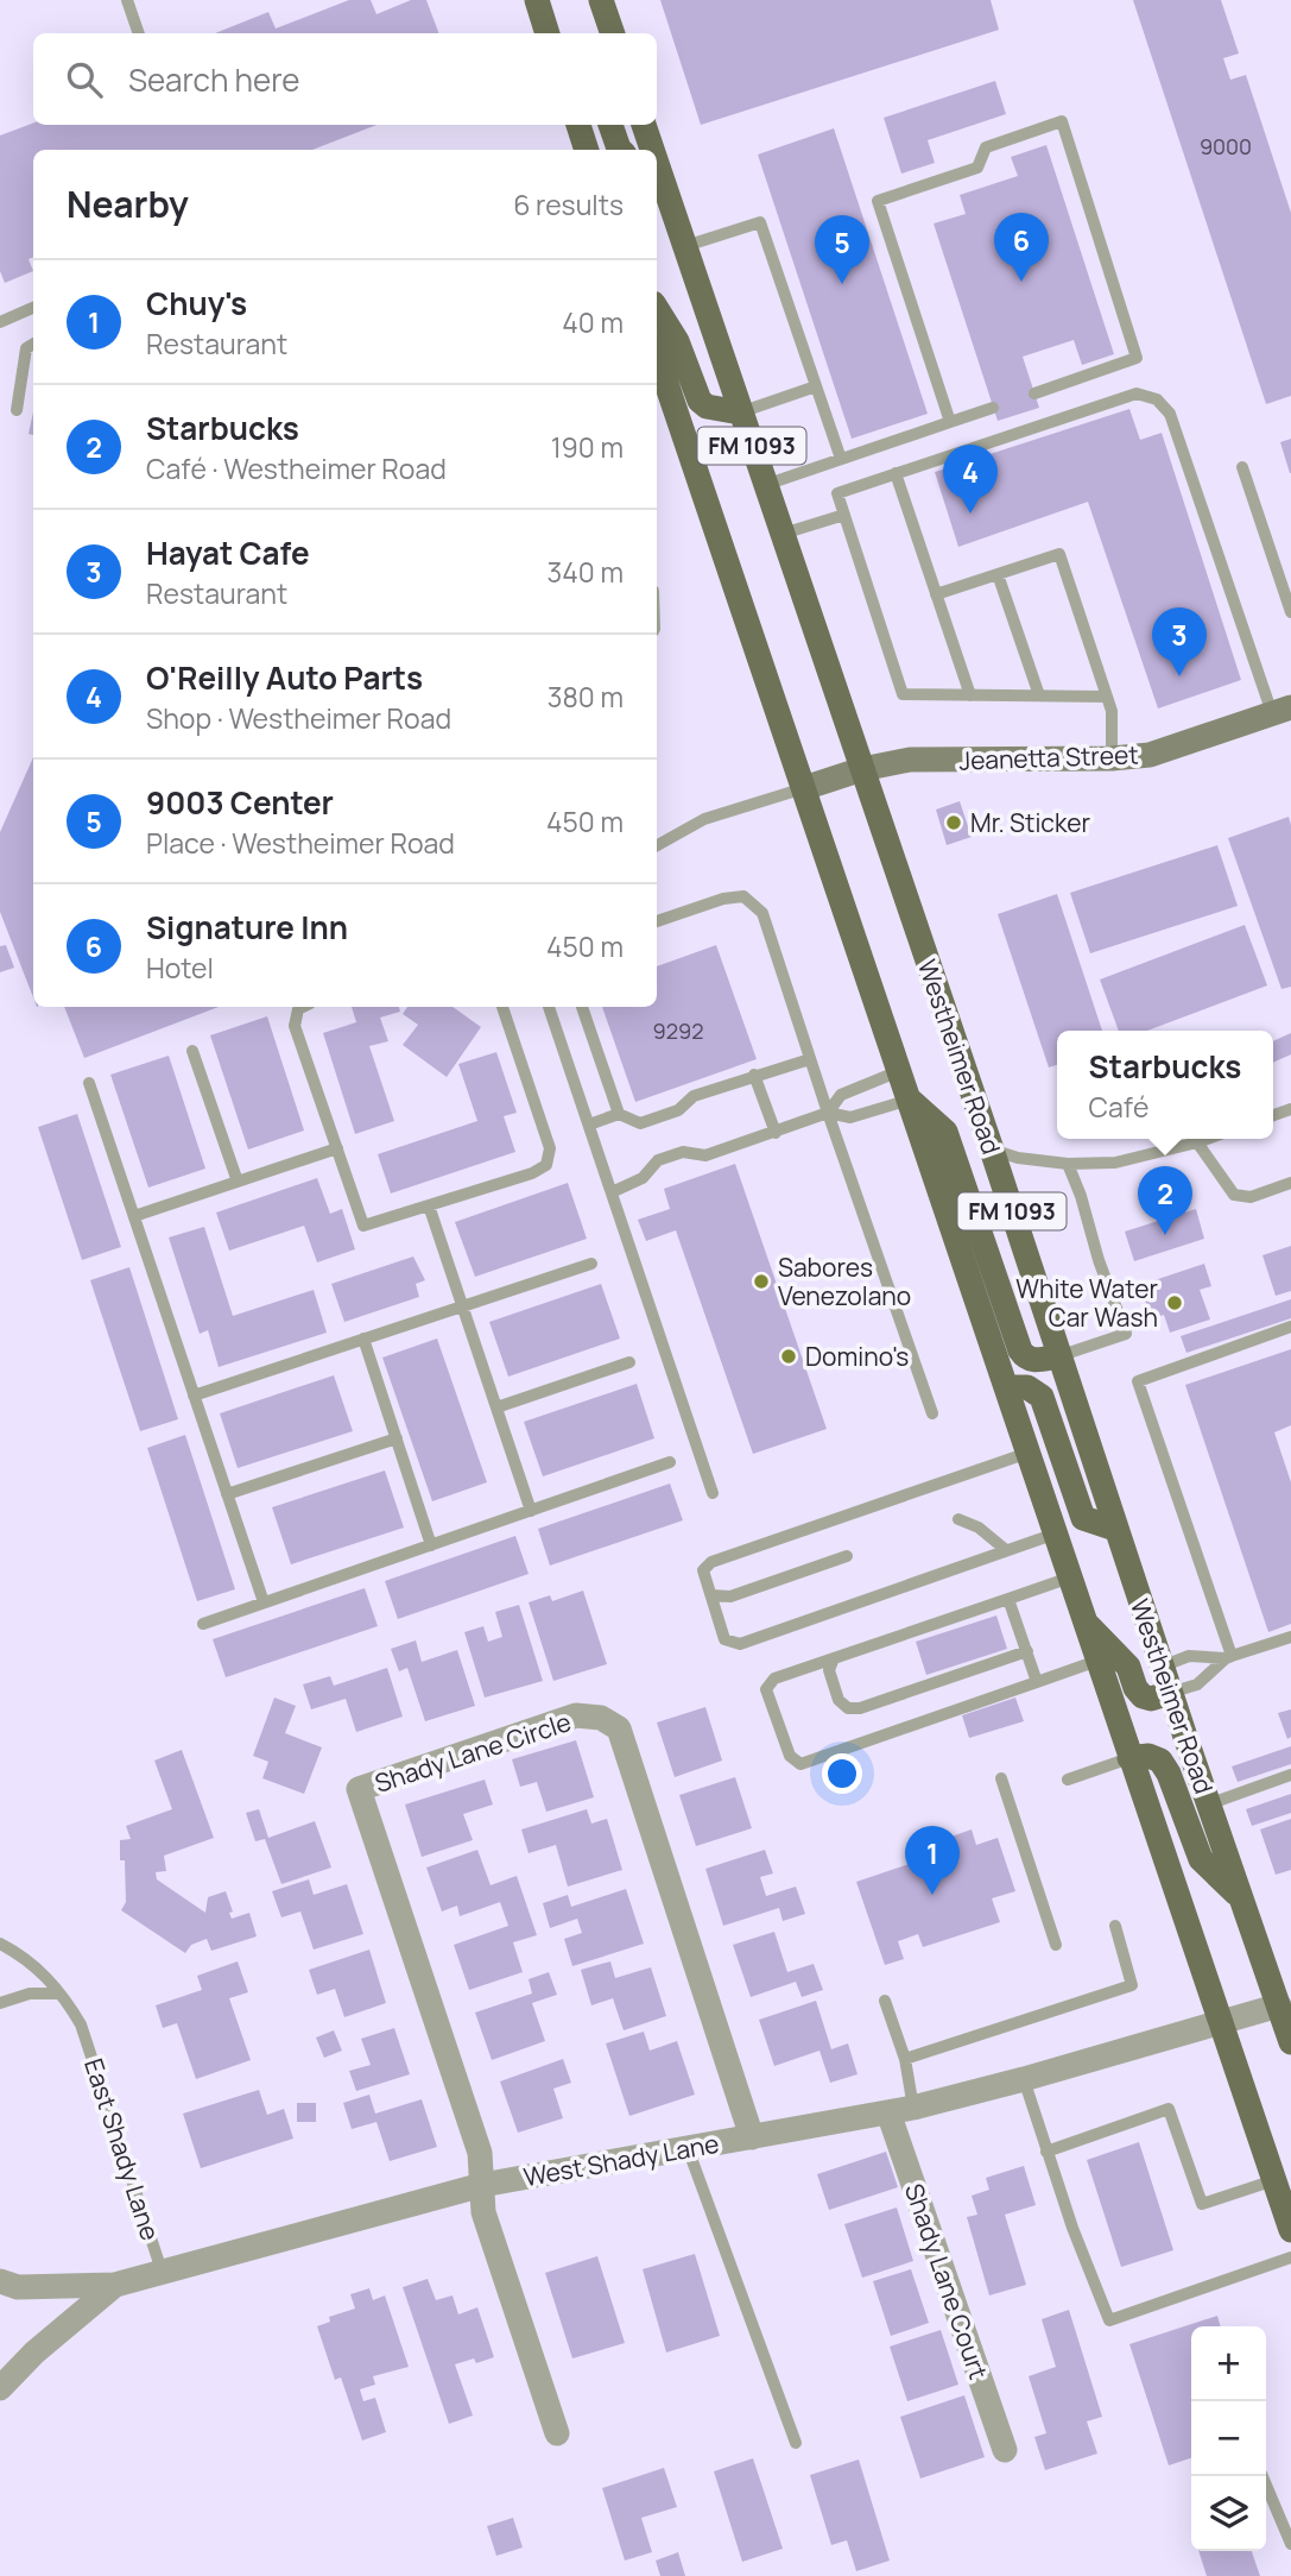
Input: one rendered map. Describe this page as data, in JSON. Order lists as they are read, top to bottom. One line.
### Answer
{"streets":{"main road":["FM 1093","Westheimer Road"],"street":["Jeanetta Street","Shady Lane Circle","West Shady Lane","Shady Lane Court"],"lane":["East Shady Lane"]},"crossings":[["FM 1093","Jeanetta Street"],["FM 1093","West Shady Lane"],["Jeanetta Street","Westheimer Road"],["Westheimer Road","West Shady Lane"],["Shady Lane Circle","West Shady Lane"],["East Shady Lane","West Shady Lane"],["West Shady Lane","Shady Lane Court"]],"places":["Mr. Sticker","Sabores Venezolano","White Water Car Wash","Domino's"],"house_numbers":["9000","9292"],"page":{"search":"Search here","heading":["Nearby","6 results"],"pins":["6","5","4","3","2","1"],"list":[{"mark":"1","name":"Chuy's","note":"Restaurant","value":"40 m"},{"mark":"2","name":"Starbucks","note":"Café · Westheimer Road","value":"190 m"},{"mark":"3","name":"Hayat Cafe","note":"Restaurant","value":"340 m"},{"mark":"4","name":"O'Reilly Auto Parts","note":"Shop · Westheimer Road","value":"380 m"},{"mark":"5","name":"9003 Center","note":"Place · Westheimer Road","value":"450 m"},{"mark":"6","name":"Signature Inn","note":"Hotel","value":"450 m"}],"popup":["Starbucks","Café"],"map_buttons":["+","−"]}}
